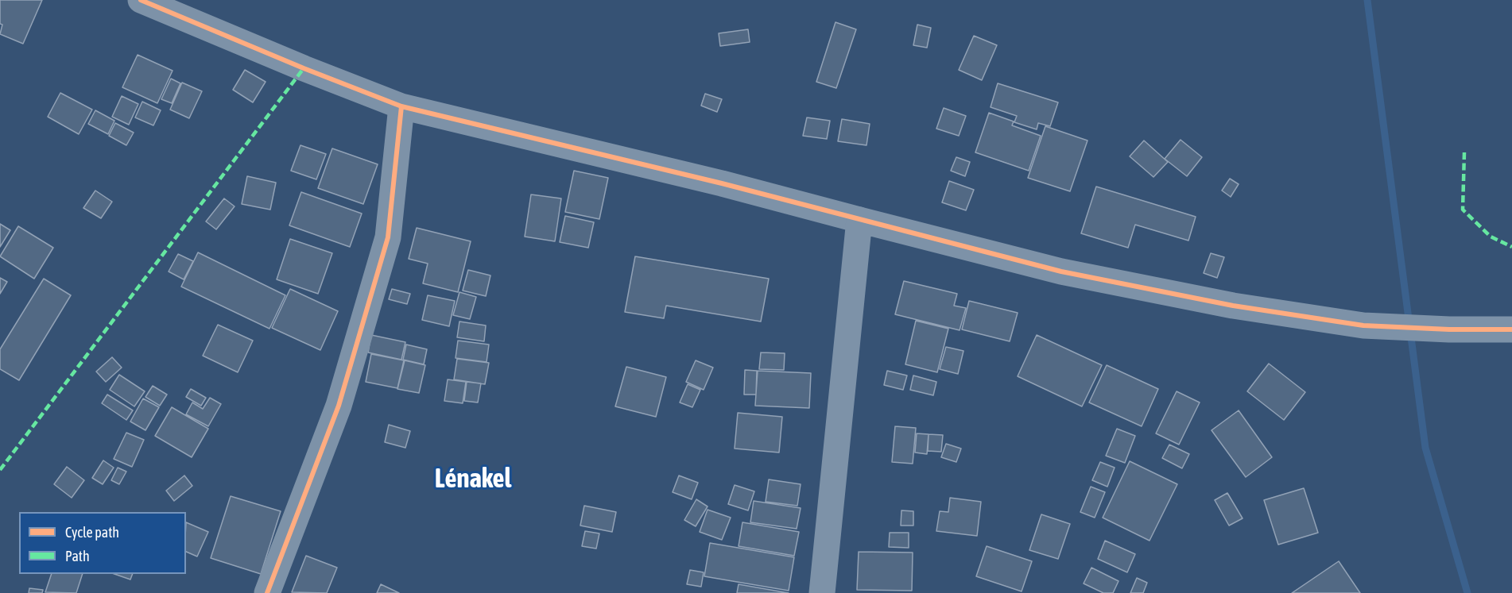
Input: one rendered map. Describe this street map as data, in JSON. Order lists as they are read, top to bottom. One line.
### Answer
{"districts":["Lénakel"],"legend":["Cycle path","Path"]}
